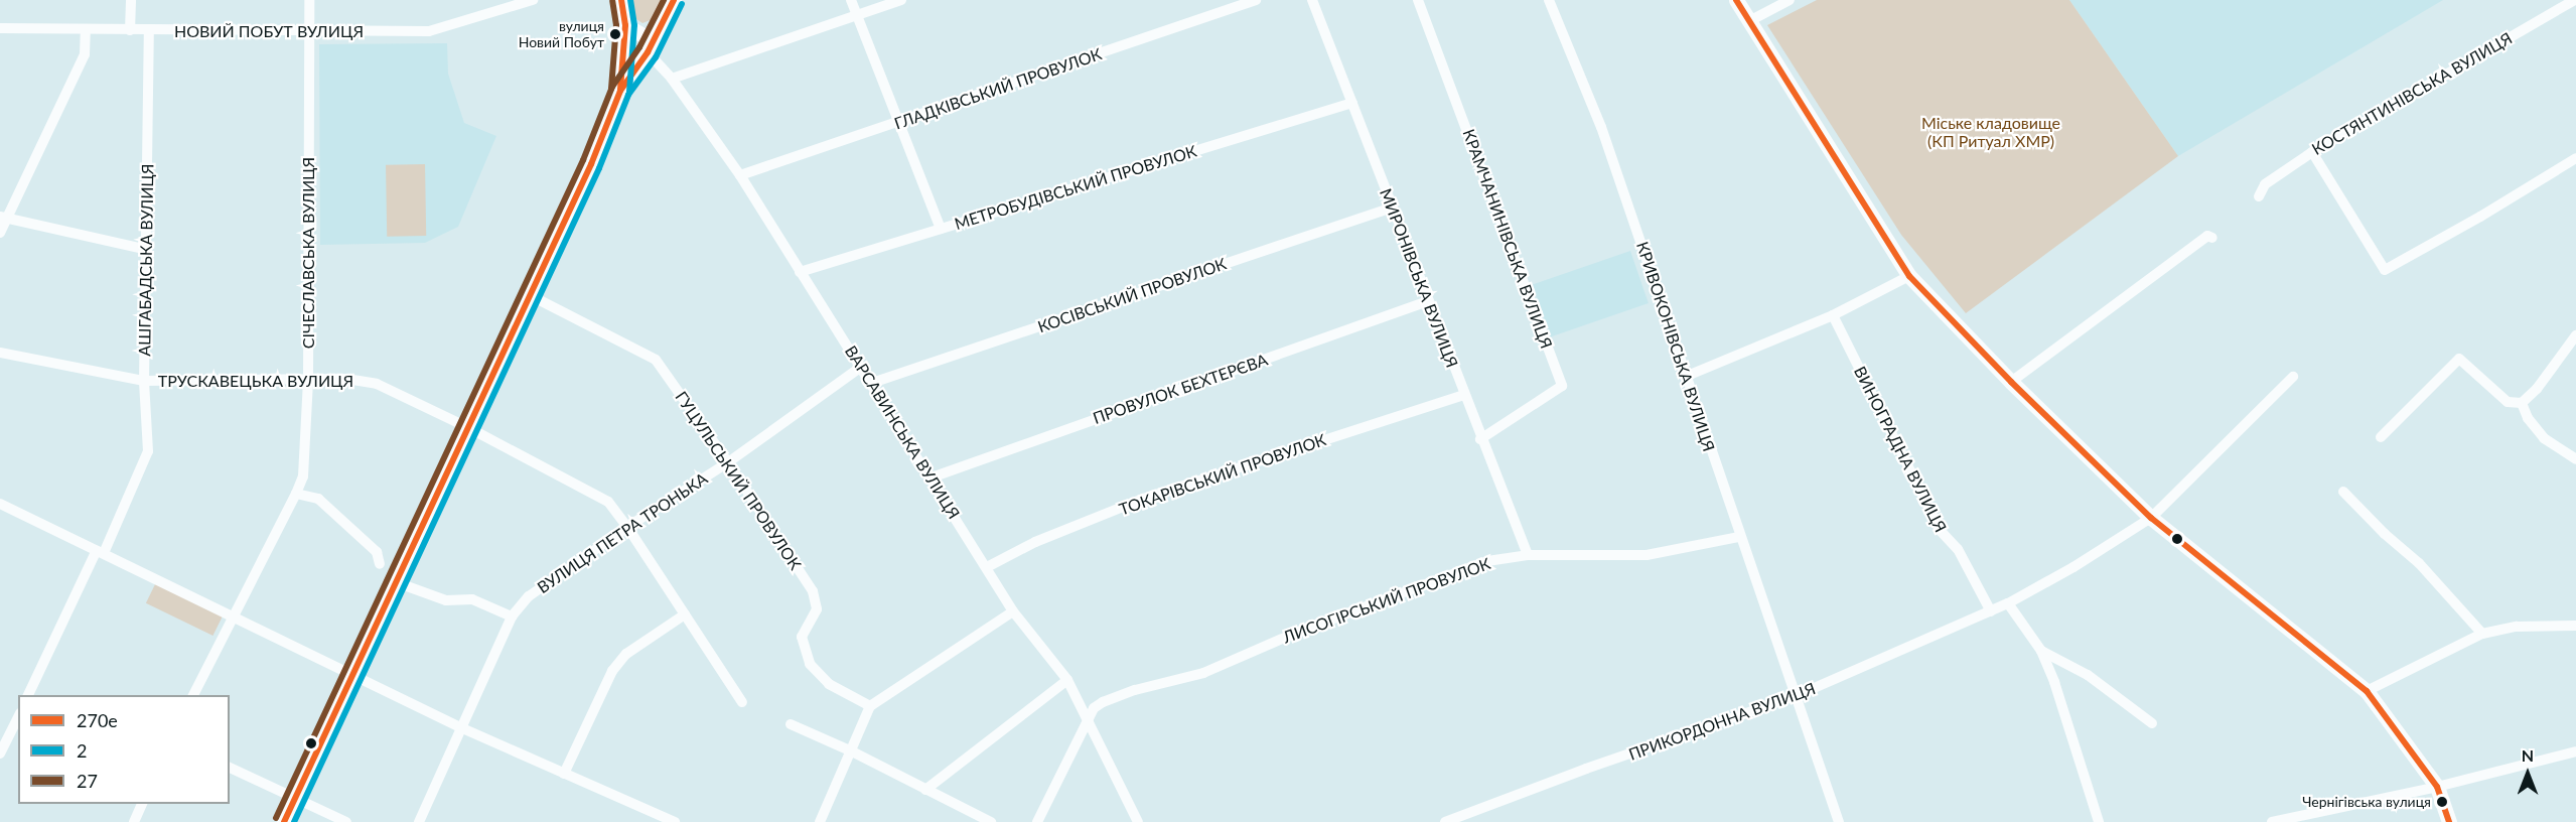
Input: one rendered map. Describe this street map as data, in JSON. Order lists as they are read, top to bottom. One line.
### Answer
{"streets":{"street":["НОВИЙ ПОБУТ ВУЛИЦЯ","ГЛАДКІВСЬКИЙ ПРОВУЛОК","КОСТЯНТИНІВСЬКА ВУЛИЦЯ","МЕТРОБУДІВСЬКИЙ ПРОВУЛОК","КРАМЧАНИНІВСЬКА ВУЛИЦЯ","СІЧЕСЛАВСЬКА ВУЛИЦЯ","АШГАБАДСЬКА ВУЛИЦЯ","МИРОНІВСЬКА ВУЛИЦЯ","КОСІВСЬКИЙ ПРОВУЛОК","КРИВОКОНІВСЬКА ВУЛИЦЯ","ТРУСКАВЕЦЬКА ВУЛИЦЯ","ПРОВУЛОК БЕХТЕРЄВА","ВАРСАВИНСЬКА ВУЛИЦЯ","ВИНОГРАДНА ВУЛИЦЯ","ТОКАРІВСЬКИЙ ПРОВУЛОК","ГУЦУЛЬСЬКИЙ ПРОВУЛОК","ВУЛИЦЯ ПЕТРА ТРОНЬКА","ЛИСОГІРСЬКИЙ ПРОВУЛОК","ПРИКОРДОННА ВУЛИЦЯ"]},"crossings":[["НОВИЙ ПОБУТ ВУЛИЦЯ","СІЧЕСЛАВСЬКА ВУЛИЦЯ"],["НОВИЙ ПОБУТ ВУЛИЦЯ","АШГАБАДСЬКА ВУЛИЦЯ"],["ГЛАДКІВСЬКИЙ ПРОВУЛОК","ВАРСАВИНСЬКА ВУЛИЦЯ"],["МЕТРОБУДІВСЬКИЙ ПРОВУЛОК","МИРОНІВСЬКА ВУЛИЦЯ"],["МЕТРОБУДІВСЬКИЙ ПРОВУЛОК","ВАРСАВИНСЬКА ВУЛИЦЯ"],["КРАМЧАНИНІВСЬКА ВУЛИЦЯ","МИРОНІВСЬКА ВУЛИЦЯ"],["СІЧЕСЛАВСЬКА ВУЛИЦЯ","ТРУСКАВЕЦЬКА ВУЛИЦЯ"],["АШГАБАДСЬКА ВУЛИЦЯ","ТРУСКАВЕЦЬКА ВУЛИЦЯ"],["МИРОНІВСЬКА ВУЛИЦЯ","КОСІВСЬКИЙ ПРОВУЛОК"],["МИРОНІВСЬКА ВУЛИЦЯ","ПРОВУЛОК БЕХТЕРЄВА"],["МИРОНІВСЬКА ВУЛИЦЯ","ТОКАРІВСЬКИЙ ПРОВУЛОК"],["МИРОНІВСЬКА ВУЛИЦЯ","ЛИСОГІРСЬКИЙ ПРОВУЛОК"],["КОСІВСЬКИЙ ПРОВУЛОК","ВАРСАВИНСЬКА ВУЛИЦЯ"],["КРИВОКОНІВСЬКА ВУЛИЦЯ","ЛИСОГІРСЬКИЙ ПРОВУЛОК"],["КРИВОКОНІВСЬКА ВУЛИЦЯ","ПРИКОРДОННА ВУЛИЦЯ"],["ТРУСКАВЕЦЬКА ВУЛИЦЯ","ВУЛИЦЯ ПЕТРА ТРОНЬКА"],["ПРОВУЛОК БЕХТЕРЄВА","ВАРСАВИНСЬКА ВУЛИЦЯ"],["ВАРСАВИНСЬКА ВУЛИЦЯ","ТОКАРІВСЬКИЙ ПРОВУЛОК"],["ВАРСАВИНСЬКА ВУЛИЦЯ","ВУЛИЦЯ ПЕТРА ТРОНЬКА"],["ВАРСАВИНСЬКА ВУЛИЦЯ","ЛИСОГІРСЬКИЙ ПРОВУЛОК"],["ВИНОГРАДНА ВУЛИЦЯ","ПРИКОРДОННА ВУЛИЦЯ"],["ГУЦУЛЬСЬКИЙ ПРОВУЛОК","ВУЛИЦЯ ПЕТРА ТРОНЬКА"]],"parks":["Міське кладовище (КП Ритуал ХМР)"],"places":["вулиця Новий Побут","Чернігівська вулиця"],"lines":["transit line 270е","transit line 2","transit line 27"],"legend":["270е","2","27"],"north":"top"}
